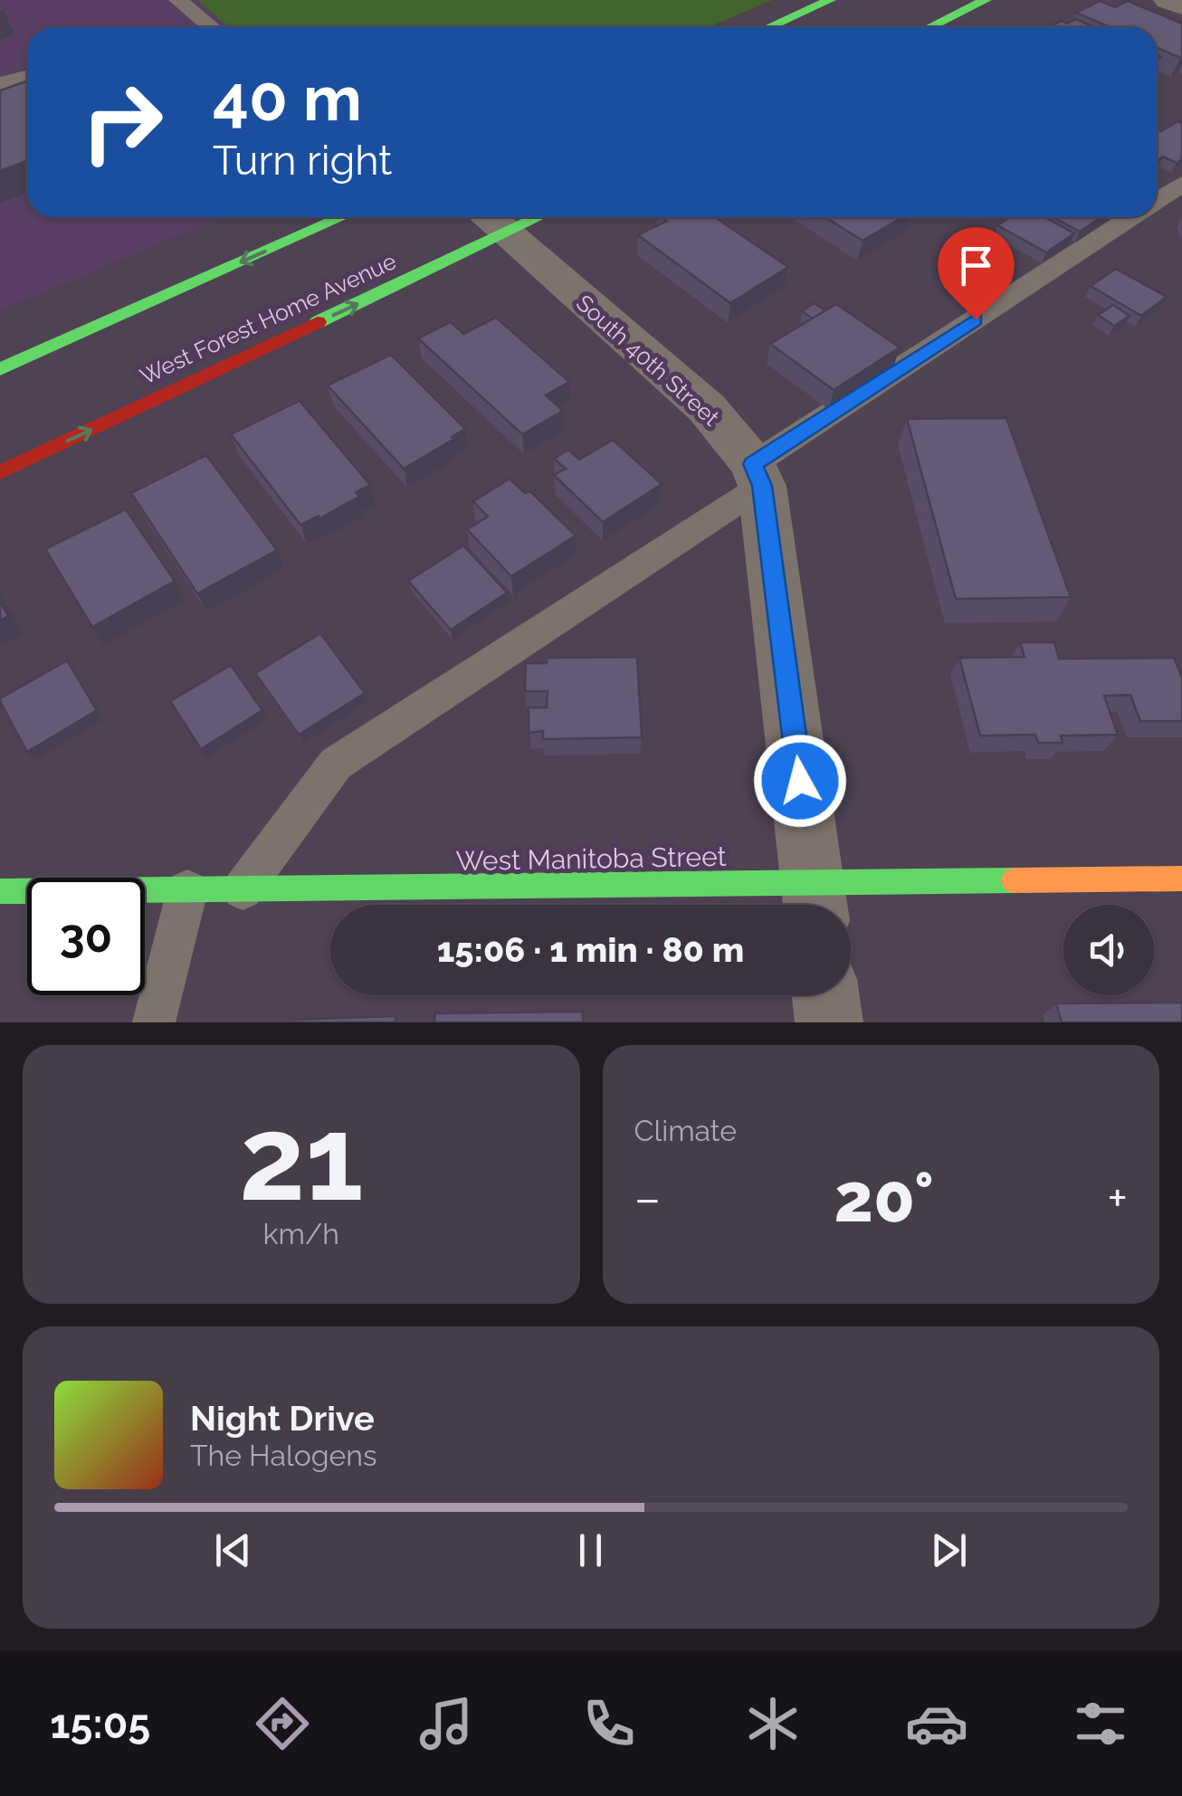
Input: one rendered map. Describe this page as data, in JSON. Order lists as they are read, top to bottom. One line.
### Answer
{"streets":{"main road":["West Forest Home Avenue","West Manitoba Street"],"street":["South 40th Street"]},"crossings":[["West Forest Home Avenue","South 40th Street"]],"page":{"turn":["40 m","Turn right"],"limit":"30","trip":"15:06 · 1 min · 80 m","tile":[["21","km/h"],"Climate"],"heat":["−","20°","+"],"song":["Night Drive","The Halogens"],"tabs":"15:05"}}
